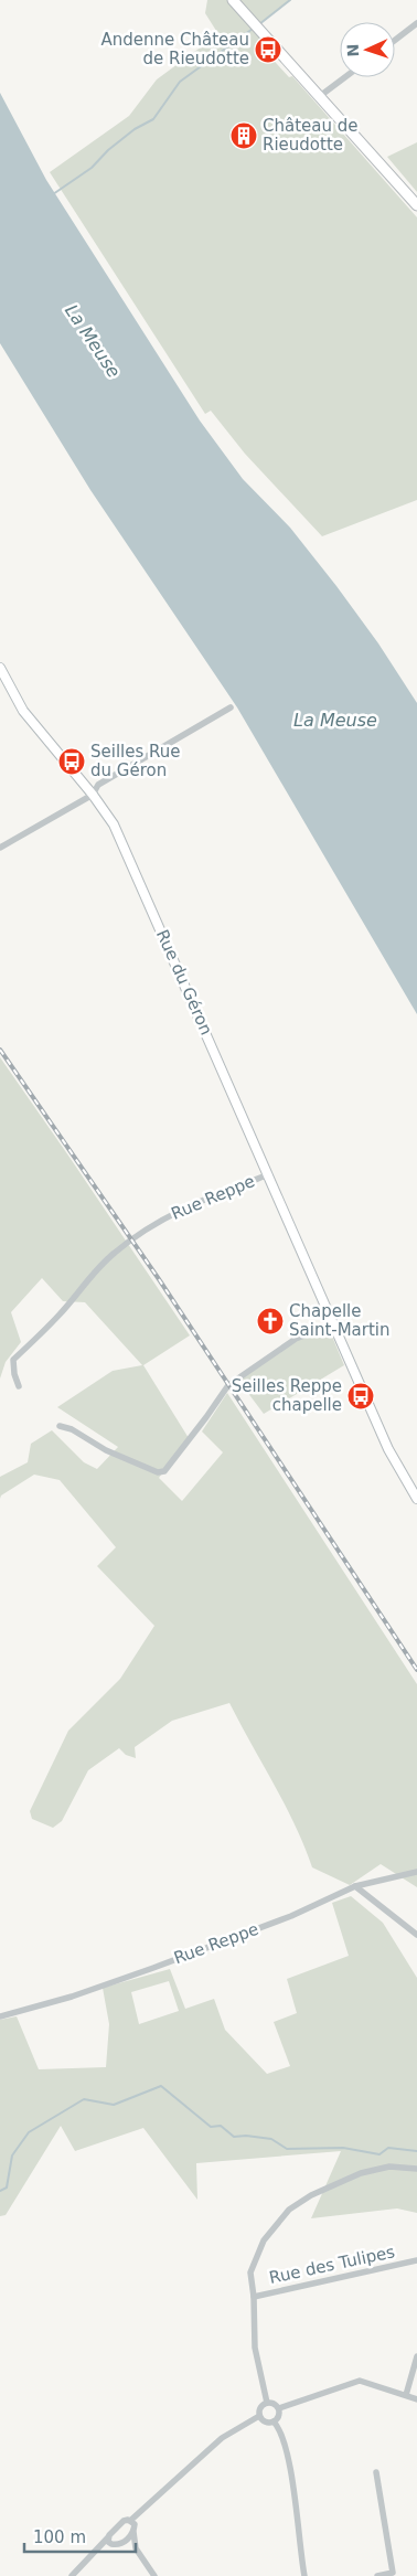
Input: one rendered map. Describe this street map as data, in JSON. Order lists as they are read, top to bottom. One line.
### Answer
{"streets":{"main road":["Rue du Géron","Rue Reppe"],"street":["Rue des Tulipes"]},"crossings":[["Rue du Géron","Rue Reppe"]],"water":["La Meuse"],"places":{"bus stop":["Andenne Château de Rieudotte","Seilles Rue du Géron","Seilles Reppe chapelle"],"building":["Château de Rieudotte"],"church":["Chapelle Saint-Martin"]},"scale_bar":"100 m","north":"left"}
